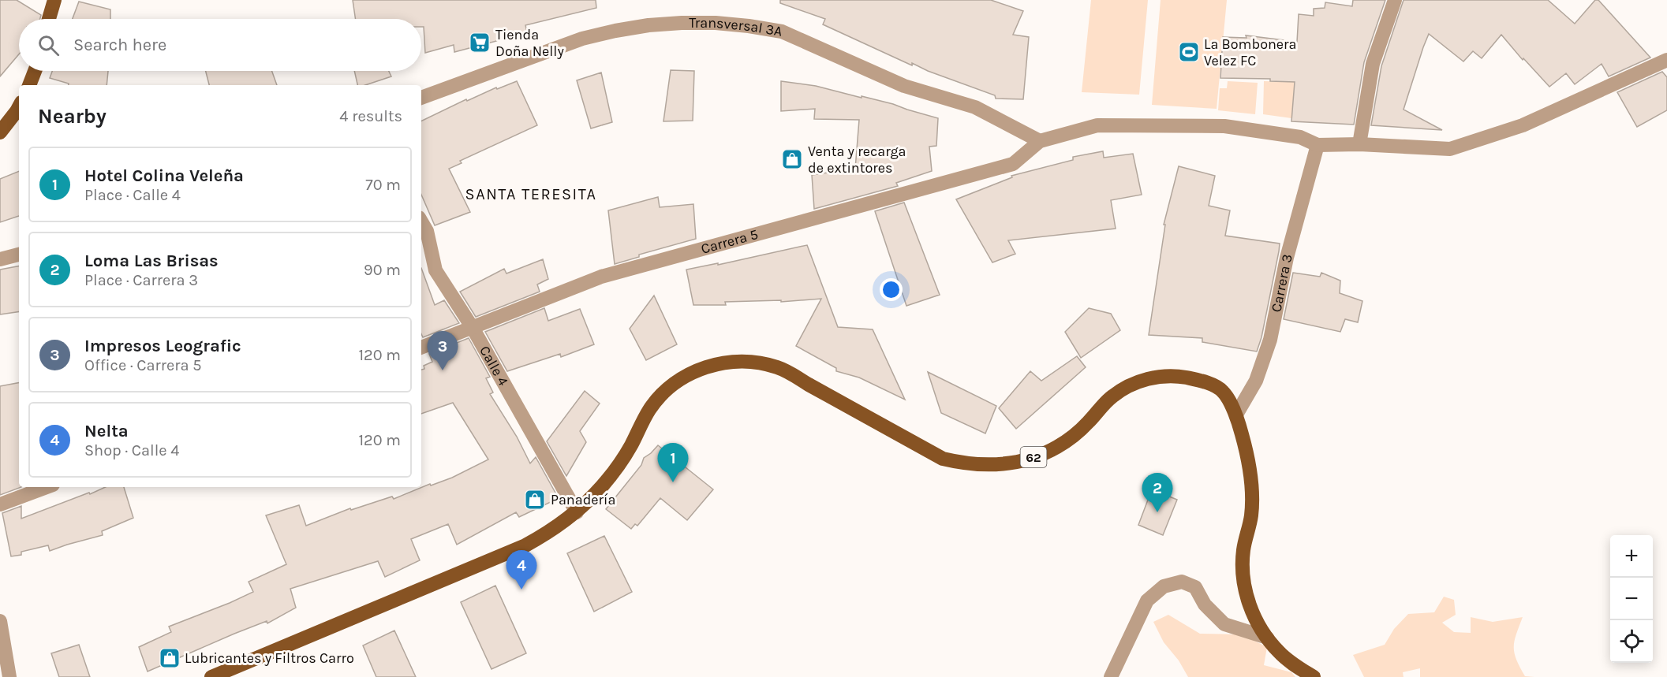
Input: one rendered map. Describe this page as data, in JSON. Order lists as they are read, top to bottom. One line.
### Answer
{"streets":{"main road":["62"],"street":["Transversal 3A","Carrera 5","Carrera 3","Calle 4"]},"crossings":[["Transversal 3A","Carrera 5"],["Carrera 5","Calle 4"],["Carrera 3","62"],["Calle 4","62"]],"districts":["SANTA TERESITA"],"places":{"supermarket":["Tienda Doña Nelly"],"sports":["La Bombonera Velez FC"],"shop":["Venta y recarga de extintores","Panadería","Lubricantes y Filtros Carro"]},"page":{"search":"Search here","heading":["Nearby","4 results"],"list":[{"mark":"1","name":"Hotel Colina Veleña","note":"Place · Calle 4","value":"70 m"},{"mark":"2","name":"Loma Las Brisas","note":"Place · Carrera 3","value":"90 m"},{"mark":"3","name":"Impresos Leografic","note":"Office · Carrera 5","value":"120 m"},{"mark":"4","name":"Nelta","note":"Shop · Calle 4","value":"120 m"}],"pins":["3","1","2","4"],"map_buttons":["+","−"]}}
